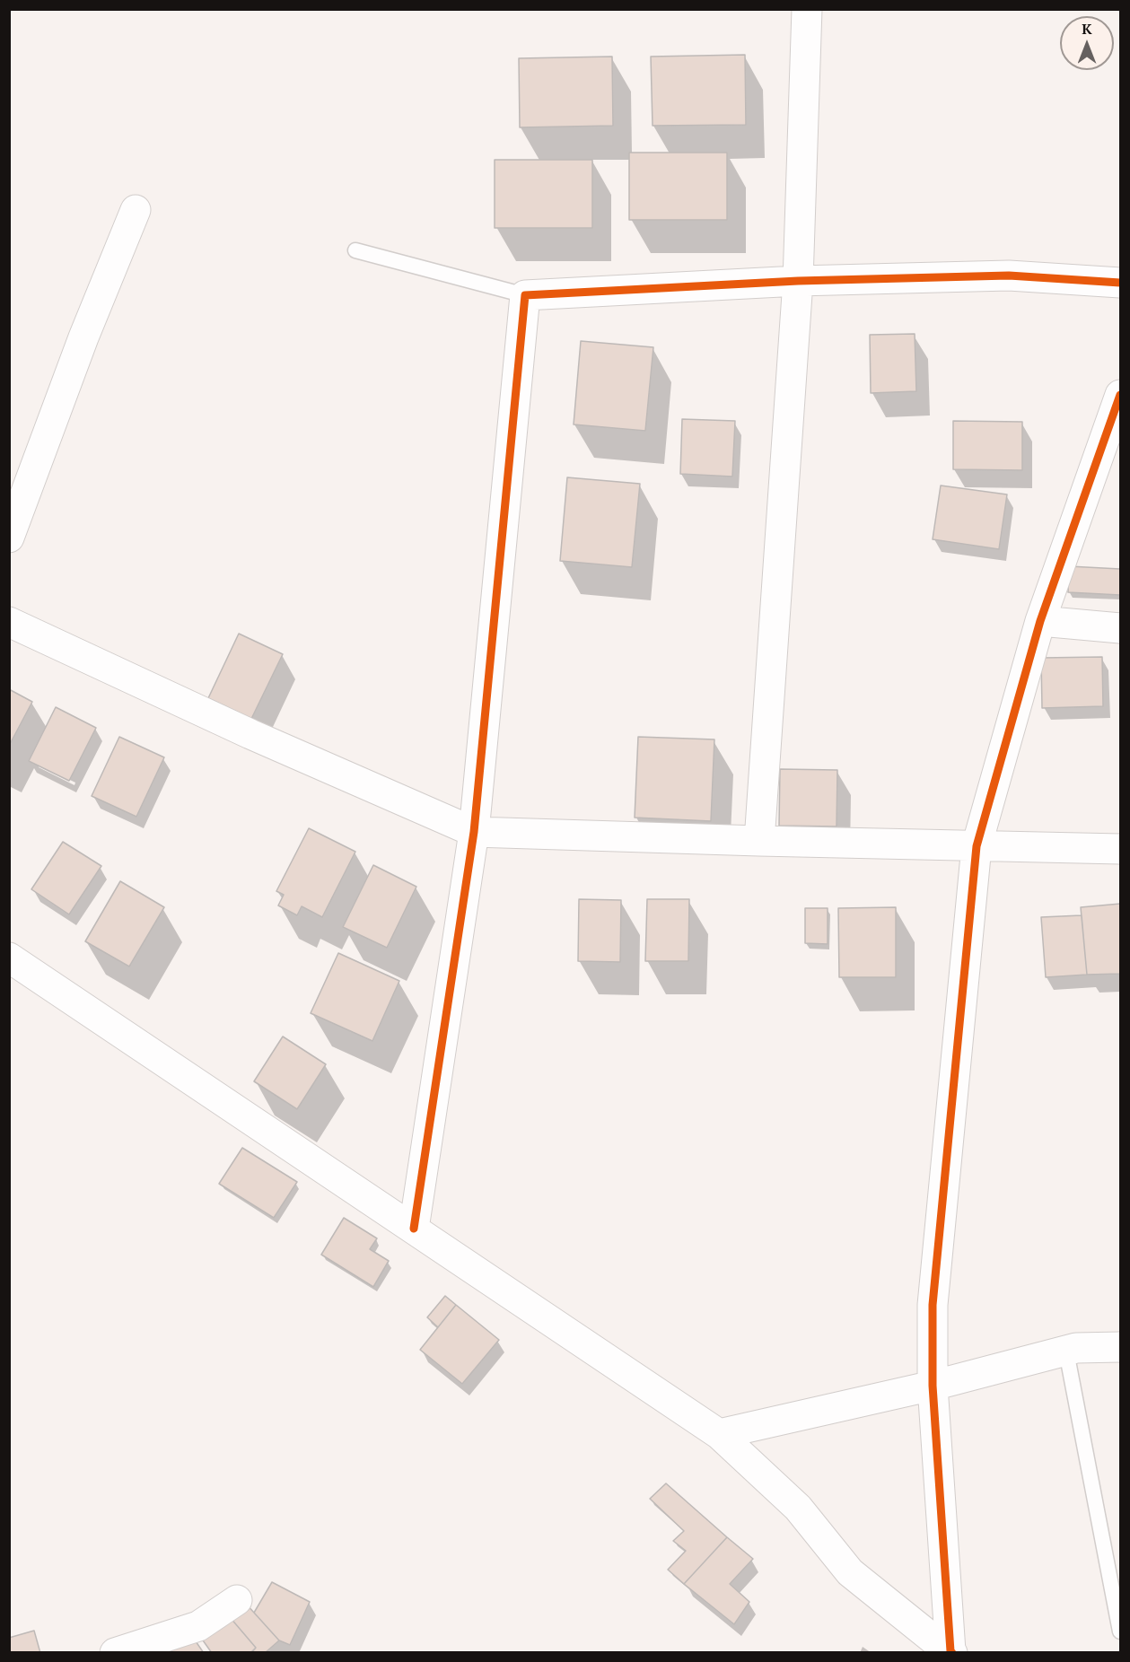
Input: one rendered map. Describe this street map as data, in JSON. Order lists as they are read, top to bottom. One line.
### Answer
{"north":"top"}
